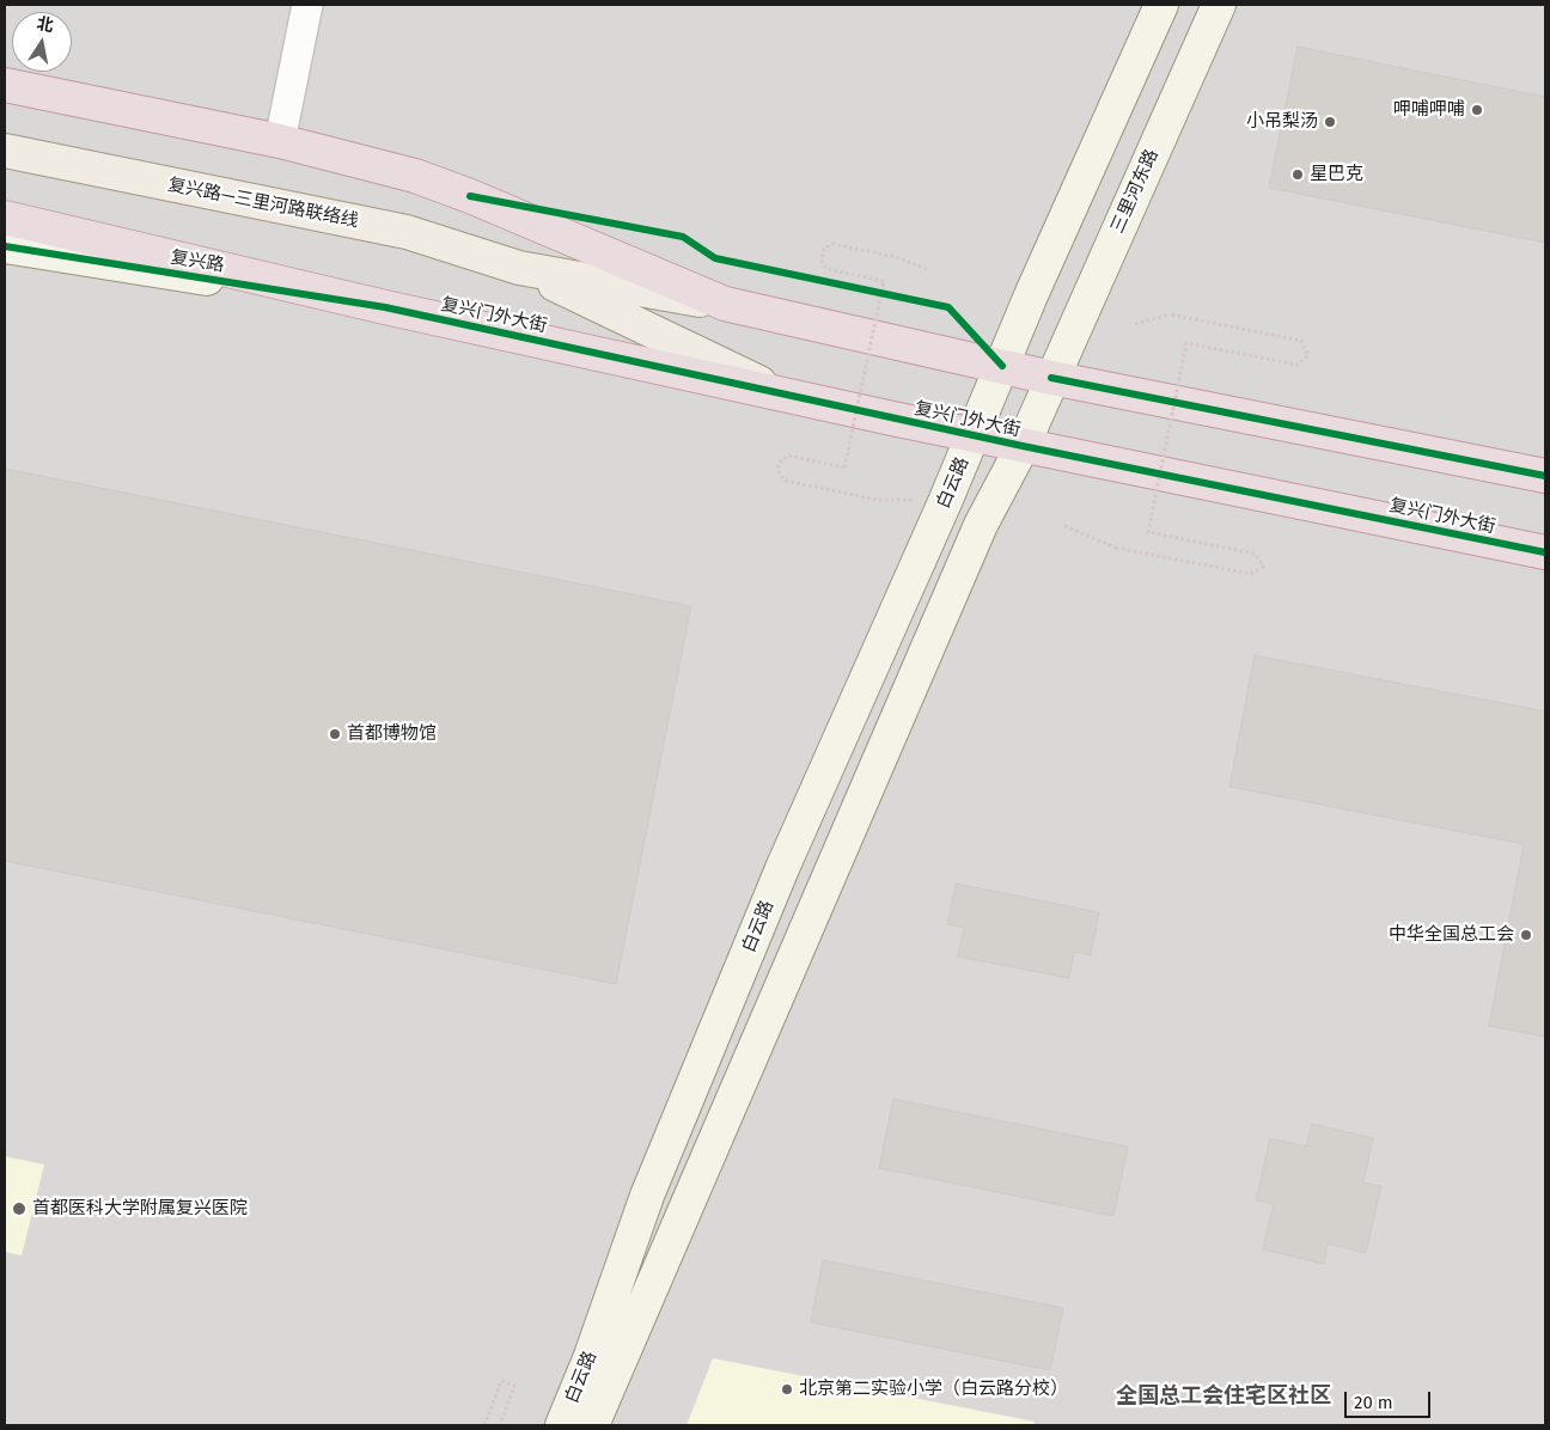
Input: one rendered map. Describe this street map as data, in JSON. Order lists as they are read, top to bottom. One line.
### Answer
{"streets":{"highway":["复兴门外大街"],"main road":["三里河东路","复兴路—三里河路联络线","复兴路","白云路"]},"crossings":[["三里河东路","复兴门外大街"],["三里河东路","白云路"],["复兴路","复兴门外大街"],["复兴门外大街","白云路"]],"districts":["全国总工会住宅区社区"],"places":["呷哺呷哺","小吊梨汤","星巴克","首都博物馆","中华全国总工会","首都医科大学附属复兴医院","北京第二实验小学（白云路分校）"],"scale_bar":"20 m","north":"top"}
